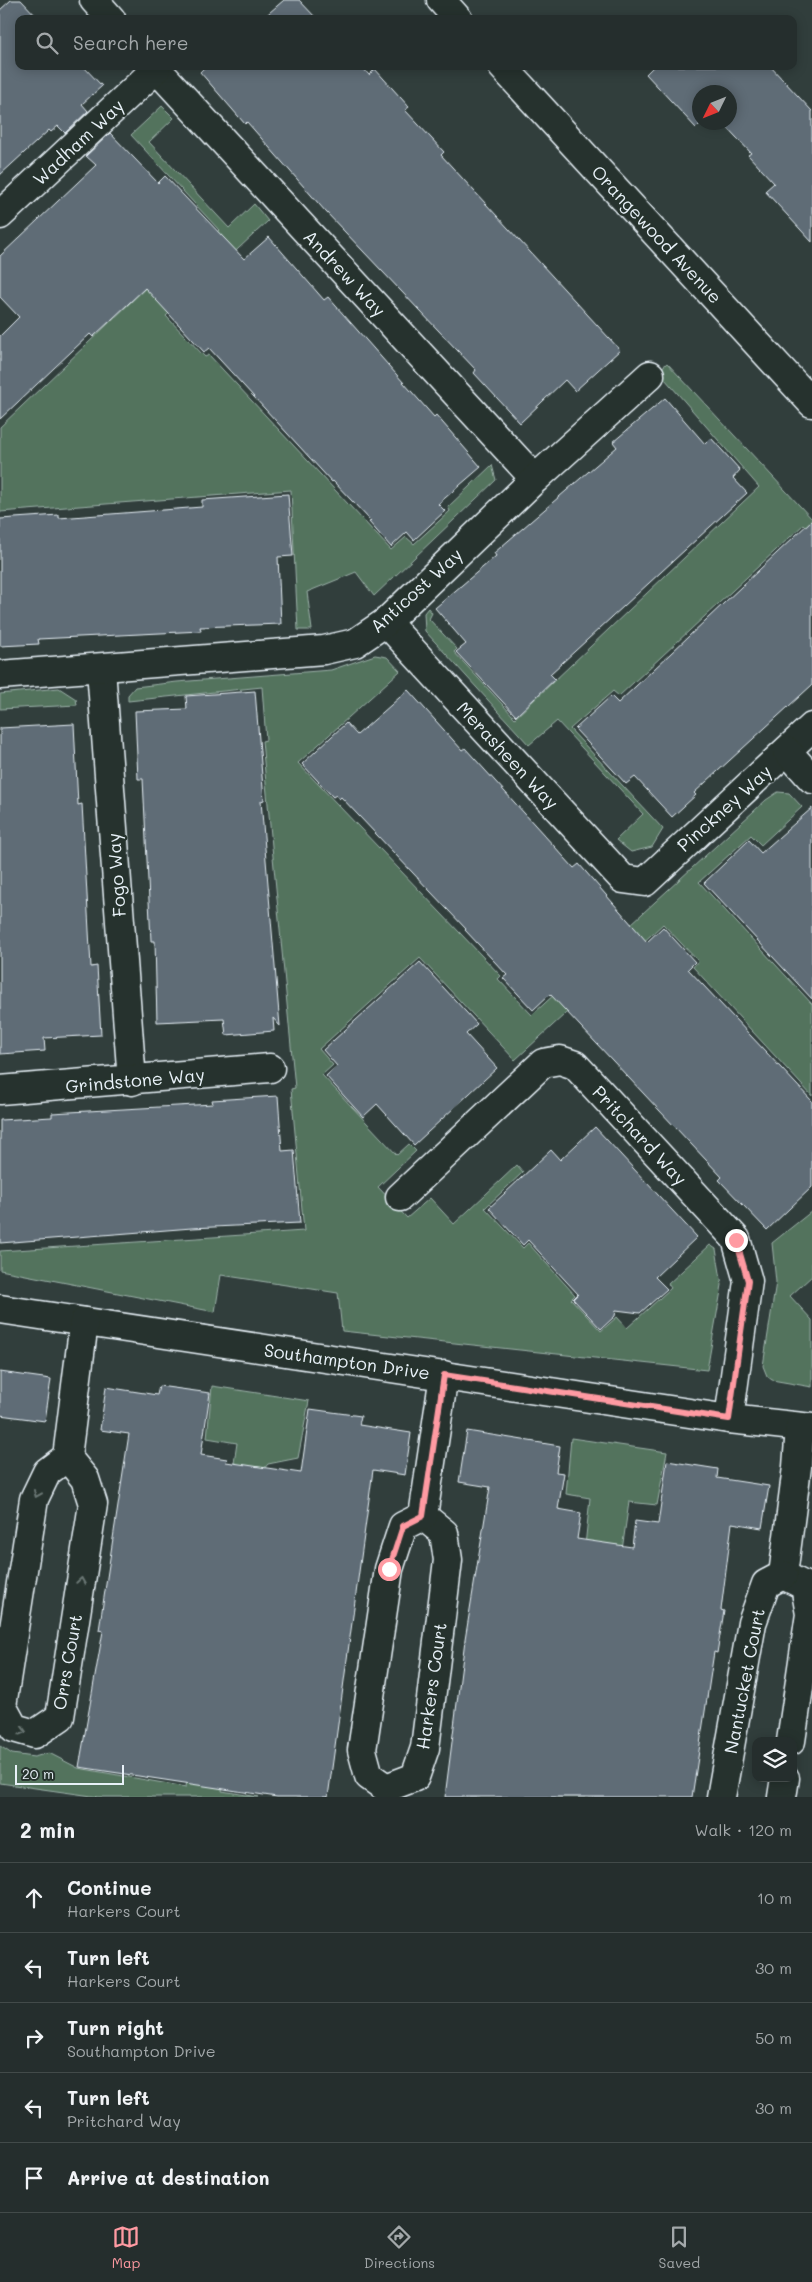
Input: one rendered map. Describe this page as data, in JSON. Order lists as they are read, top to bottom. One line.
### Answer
{"streets":{"street":["Wadham Way","Orangewood Avenue","Andrew Way","Anticost Way","Merasheen Way","Pinckney Way","Fogo Way","Grindstone Way","Pritchard Way","Southampton Drive","Orrs Court","Nantucket Court","Harkers Court"]},"crossings":[["Andrew Way","Anticost Way"],["Anticost Way","Merasheen Way"],["Anticost Way","Fogo Way"],["Merasheen Way","Pinckney Way"],["Fogo Way","Grindstone Way"],["Pritchard Way","Southampton Drive"]],"scale_bar":"20 m","north":"bottom left","page":{"search":"Search here","scale":"20 m","heading":["2 min","Walk · 120 m"],"list":[["Continue","Harkers Court","10 m"],["Turn left","Harkers Court","30 m"],["Turn right","Southampton Drive","50 m"],["Turn left","Pritchard Way","30 m"],"Arrive at destination"],"nav":["Map","Directions","Saved"]}}
